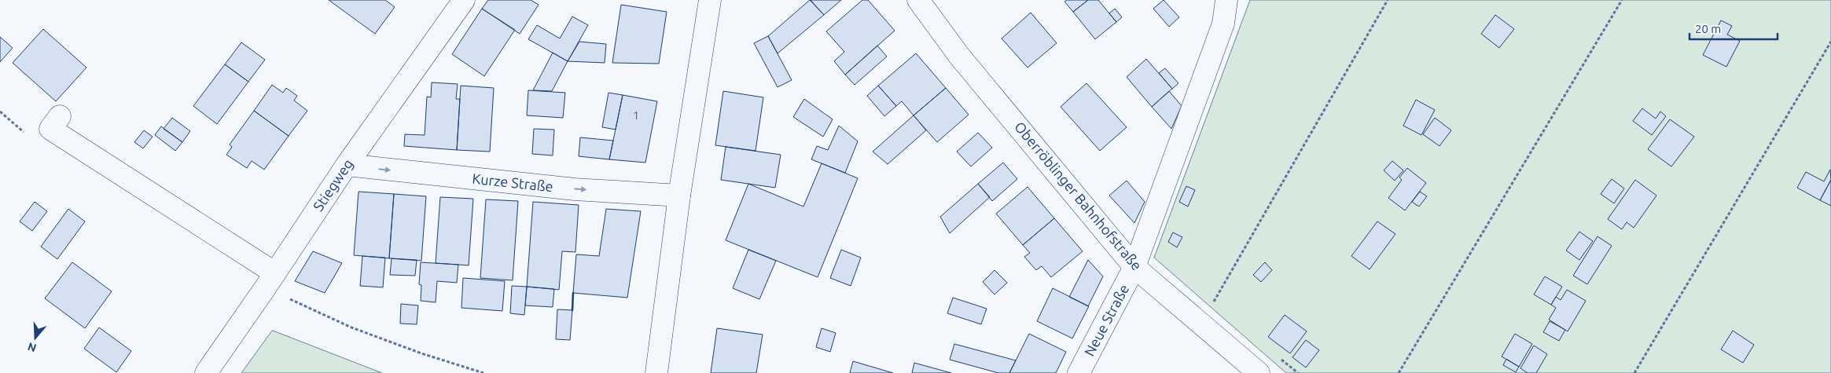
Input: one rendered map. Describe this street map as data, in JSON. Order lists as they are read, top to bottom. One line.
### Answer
{"streets":{"street":["Kurze Straße","Stiegweg","Oberröblinger Bahnhofstraße","Neue Straße"]},"crossings":[["Kurze Straße","Stiegweg"],["Oberröblinger Bahnhofstraße","Neue Straße"]],"one_way":["Kurze Straße"],"house_numbers":["1"],"scale_bar":"20 m","north":"bottom"}
